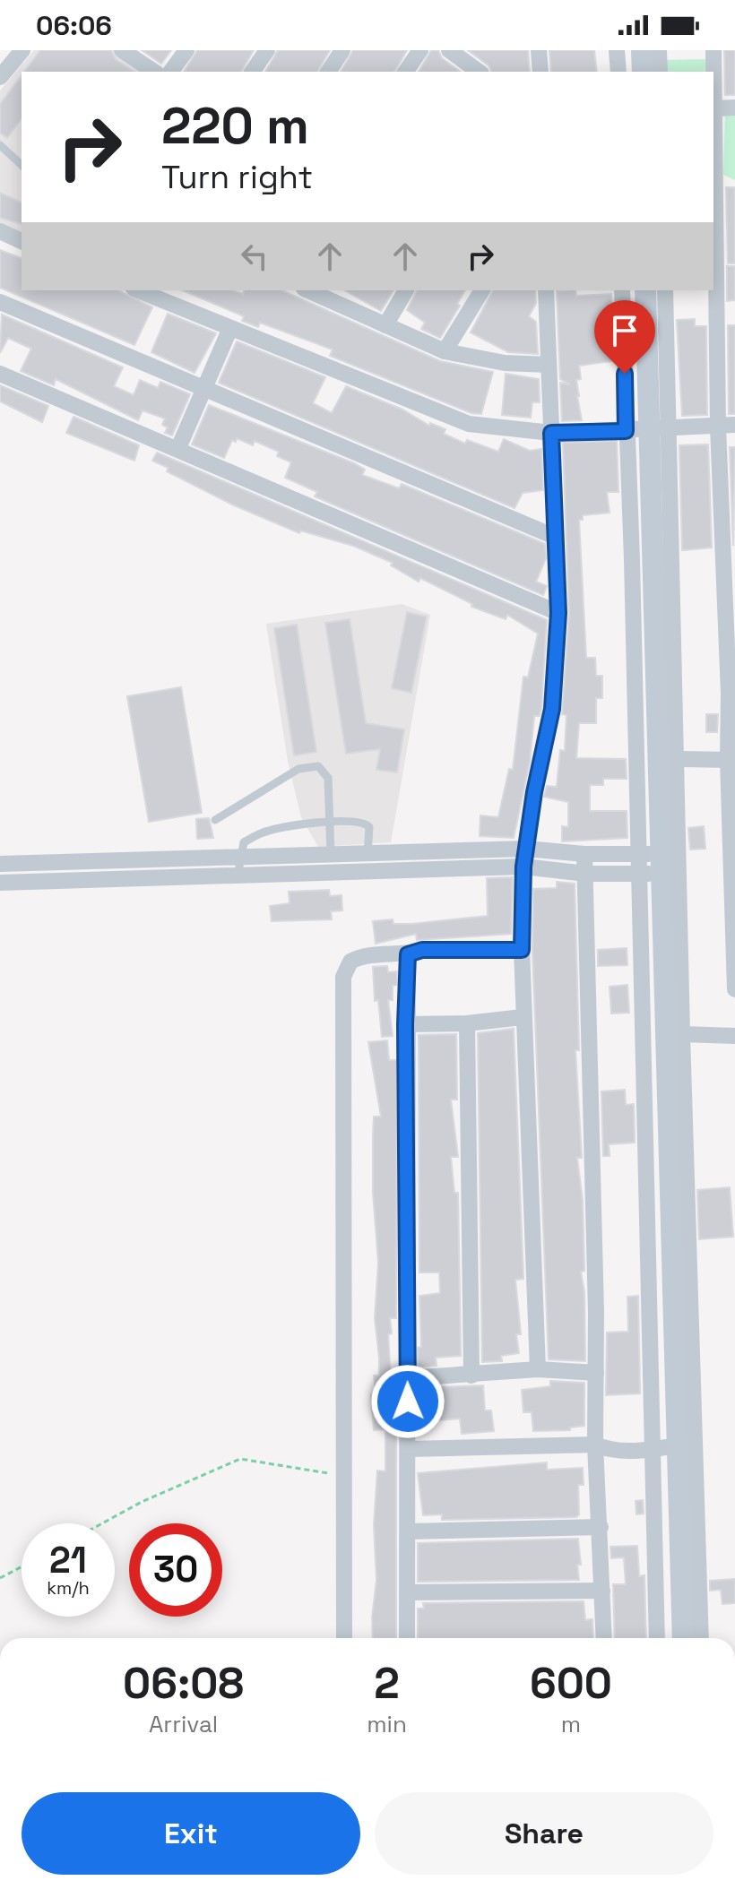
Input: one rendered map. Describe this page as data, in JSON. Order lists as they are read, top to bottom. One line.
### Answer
{"page":{"status":"06:06","turn":["220 m","Turn right"],"speed":"21 km/h","limit":"30","eta":["06:08","Arrival","2","min","600","m"],"buttons":["Exit","Share"]}}
